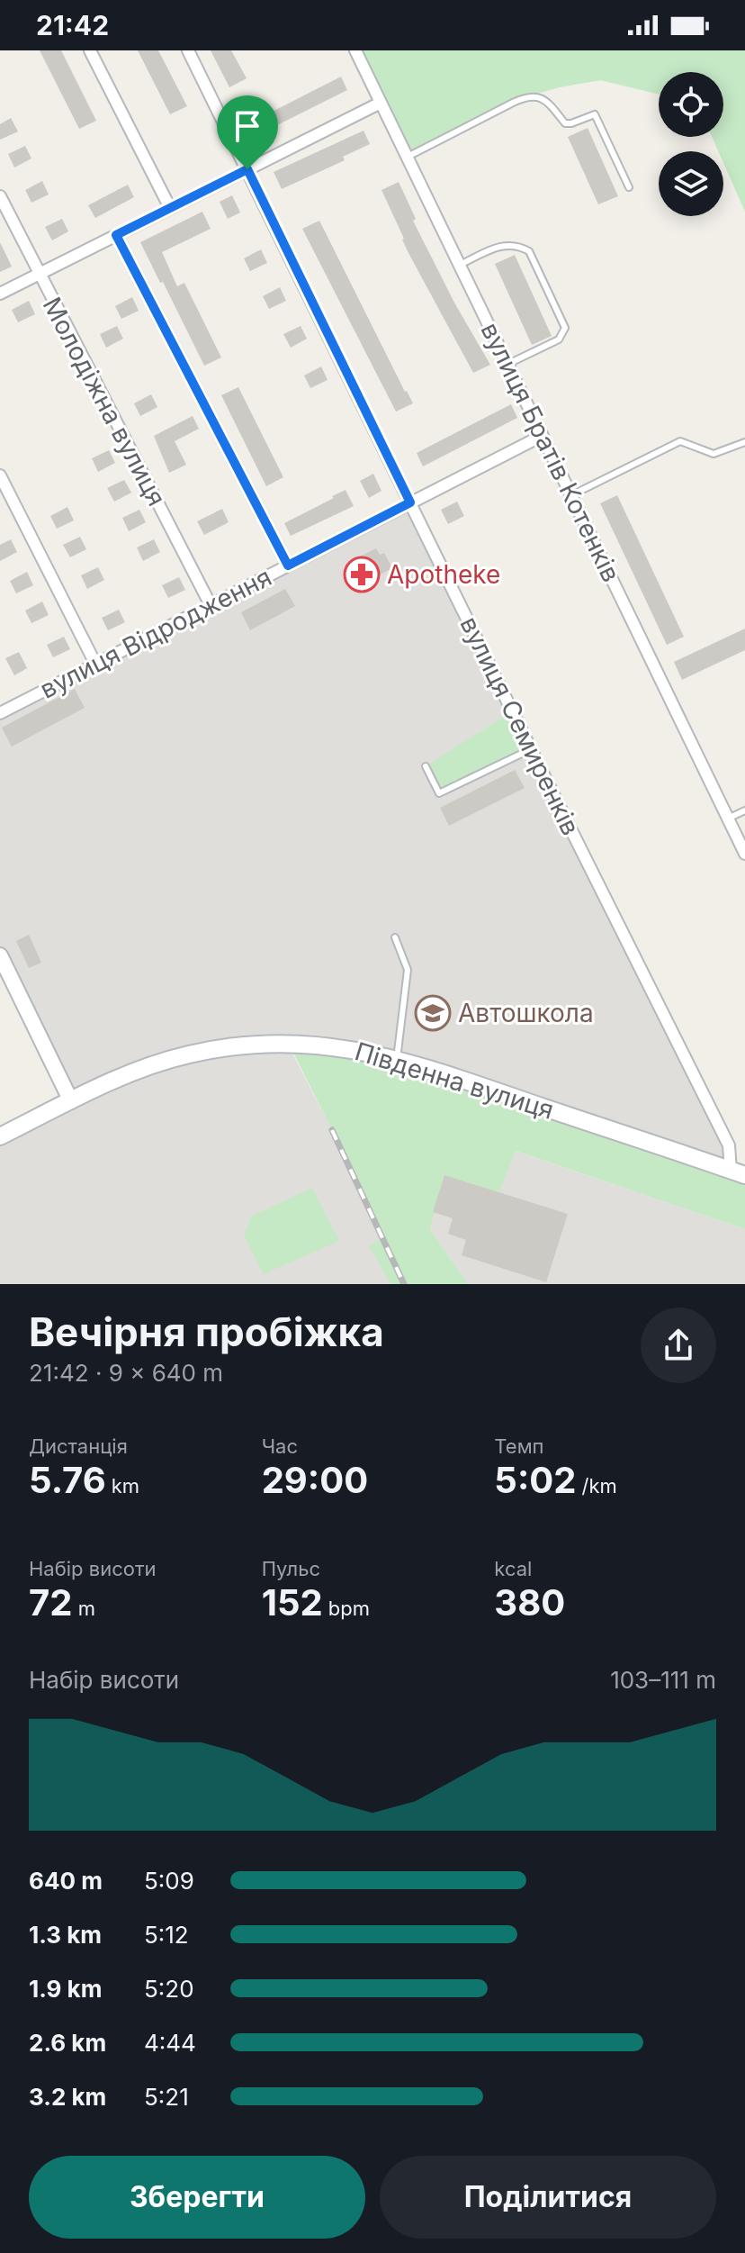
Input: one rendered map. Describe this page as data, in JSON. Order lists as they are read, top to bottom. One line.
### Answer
{"streets":{"main road":["Південна вулиця"],"street":["Молодіжна вулиця","вулиця Братів Котенків","вулиця Відродження","вулиця Семиренків"]},"crossings":[["Молодіжна вулиця","вулиця Відродження"],["вулиця Братів Котенків","вулиця Відродження"],["вулиця Відродження","вулиця Семиренків"],["вулиця Семиренків","Південна вулиця"]],"places":{"pharmacy":["Apotheke"],"school or university":["Автошкола"]},"page":{"status":"21:42","heading":["Вечірня пробіжка","21:42 · 9 × 640 m"],"stats":[["Дистанція","5.76 km"],["Час","29:00"],["Темп","5:02 /km"],["Набір висоти","72 m"],["Пульс","152 bpm"],["kcal","380"]],"chart":["Набір висоти","103–111 m"],"list":[{"name":"640 m","note":"5:09"},{"name":"1.3 km","note":"5:12"},{"name":"1.9 km","note":"5:20"},{"name":"2.6 km","note":"4:44"},{"name":"3.2 km","note":"5:21"}],"buttons":["Зберегти","Поділитися"]}}
